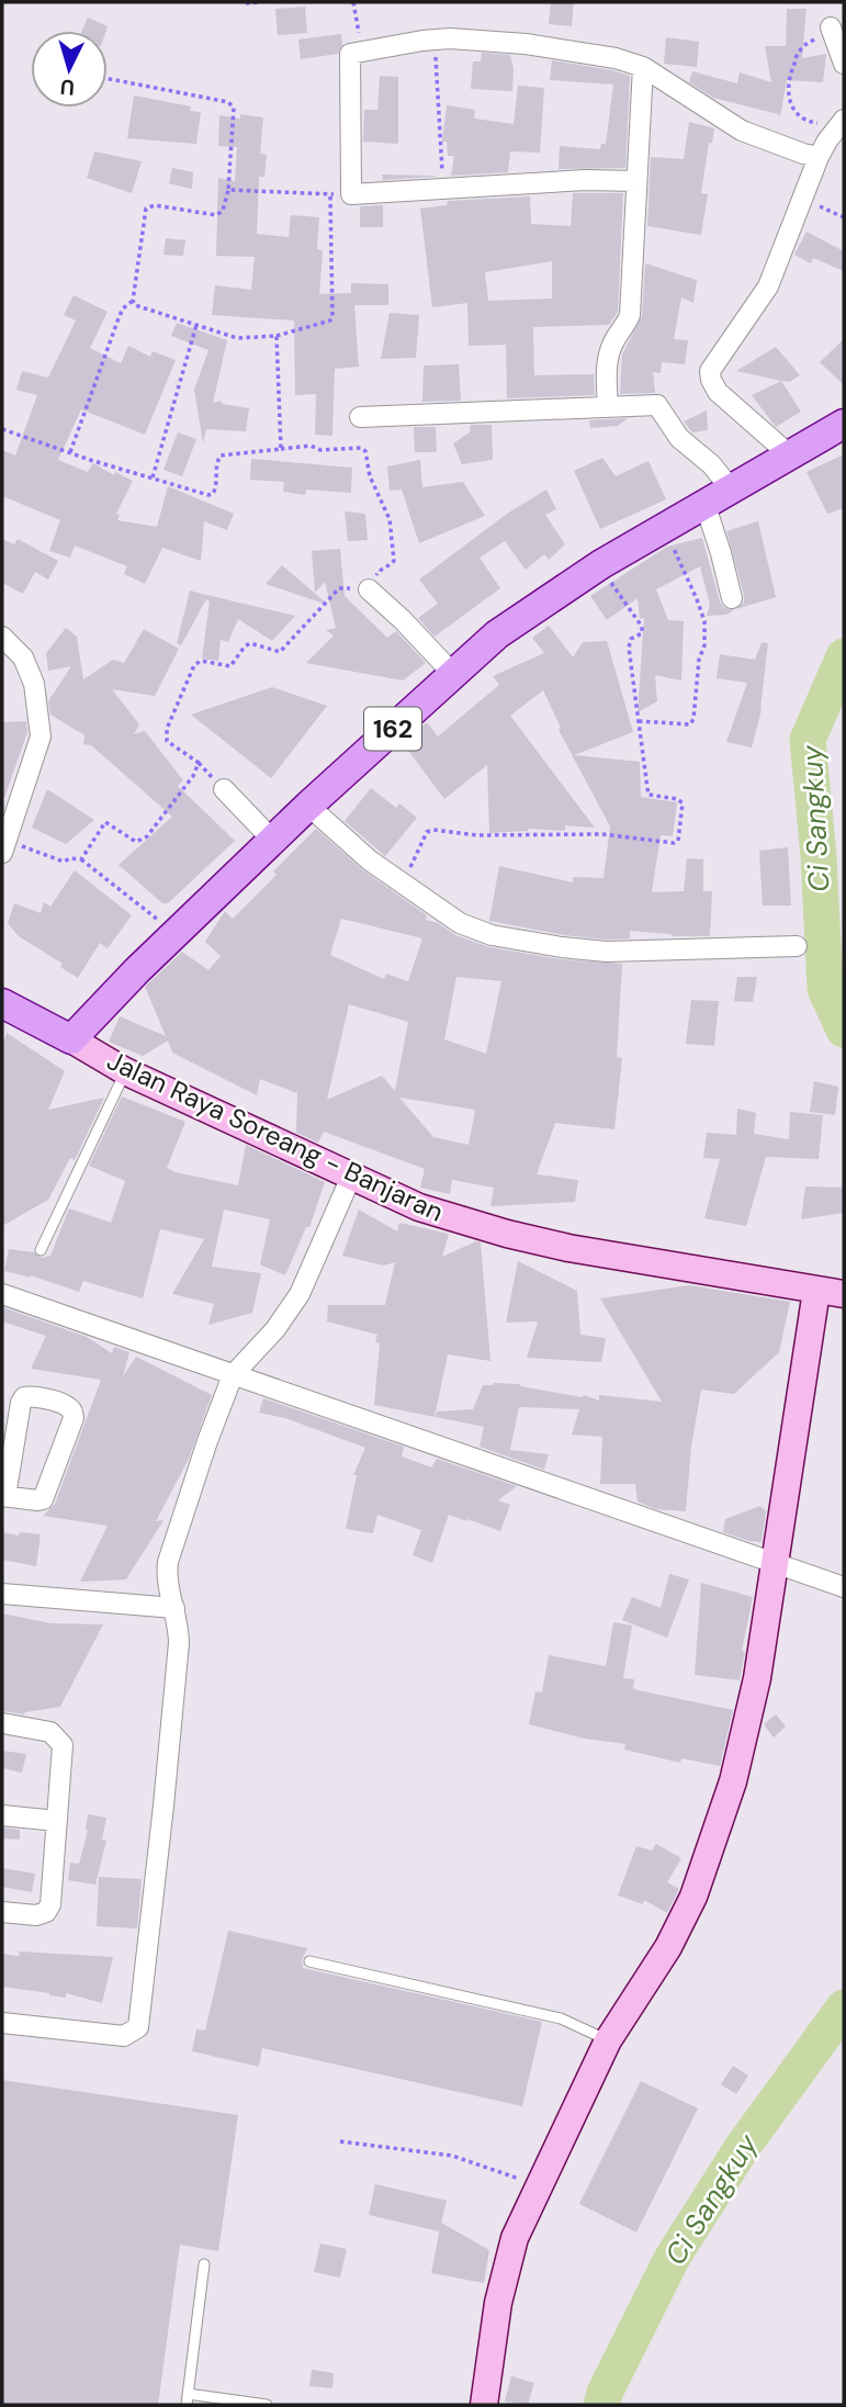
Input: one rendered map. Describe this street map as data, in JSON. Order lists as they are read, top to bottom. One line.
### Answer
{"streets":{"main road":["162"],"street":["Jalan Raya Soreang - Banjaran"]},"crossings":[["162","Jalan Raya Soreang - Banjaran"]],"water":["Ci Sangkuy"],"north":"bottom"}
